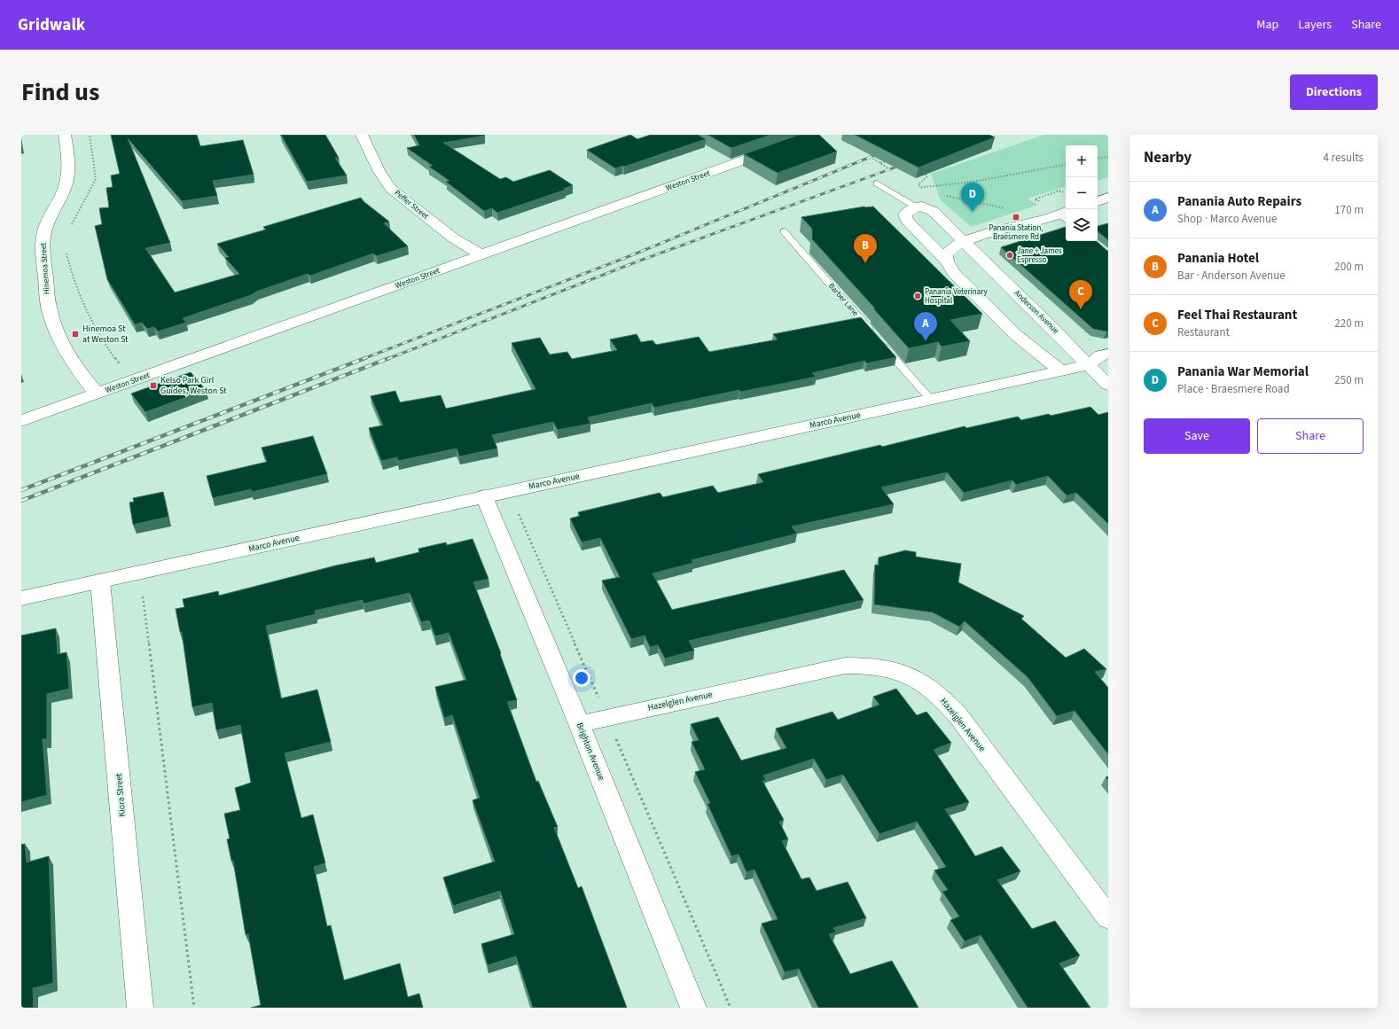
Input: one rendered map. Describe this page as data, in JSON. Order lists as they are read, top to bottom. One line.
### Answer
{"streets":{"street":["Weston Street","Peffer Street","Hinemoa Street","Anderson Avenue","Marco Avenue","Hazelglen Avenue","Brighton Avenue","Kiora Street"],"lane":["Barber Lane"]},"crossings":[["Weston Street","Peffer Street"],["Weston Street","Hinemoa Street"],["Barber Lane","Marco Avenue"],["Anderson Avenue","Marco Avenue"],["Marco Avenue","Brighton Avenue"],["Marco Avenue","Kiora Street"],["Hazelglen Avenue","Brighton Avenue"]],"places":{"transit":["Panania Station, Braesmere Rd","Hinemoa St at Weston St","Kelso Park Girl Guides, Weston St"],"other":["Jane + James Espresso","Panania Veterinary Hospital"]},"page":{"header":"Gridwalk","nav":["Map","Layers","Share"],"title":"Find us","buttons":["Directions",["Save","Share"]],"heading":["Nearby","4 results"],"map_buttons":["+","−"],"list":[{"mark":"A","name":"Panania Auto Repairs","note":"Shop · Marco Avenue","value":"170 m"},{"mark":"B","name":"Panania Hotel","note":"Bar · Anderson Avenue","value":"200 m"},{"mark":"C","name":"Feel Thai Restaurant","note":"Restaurant","value":"220 m"},{"mark":"D","name":"Panania War Memorial","note":"Place · Braesmere Road","value":"250 m"}],"pins":["D","B","C","A"]}}
